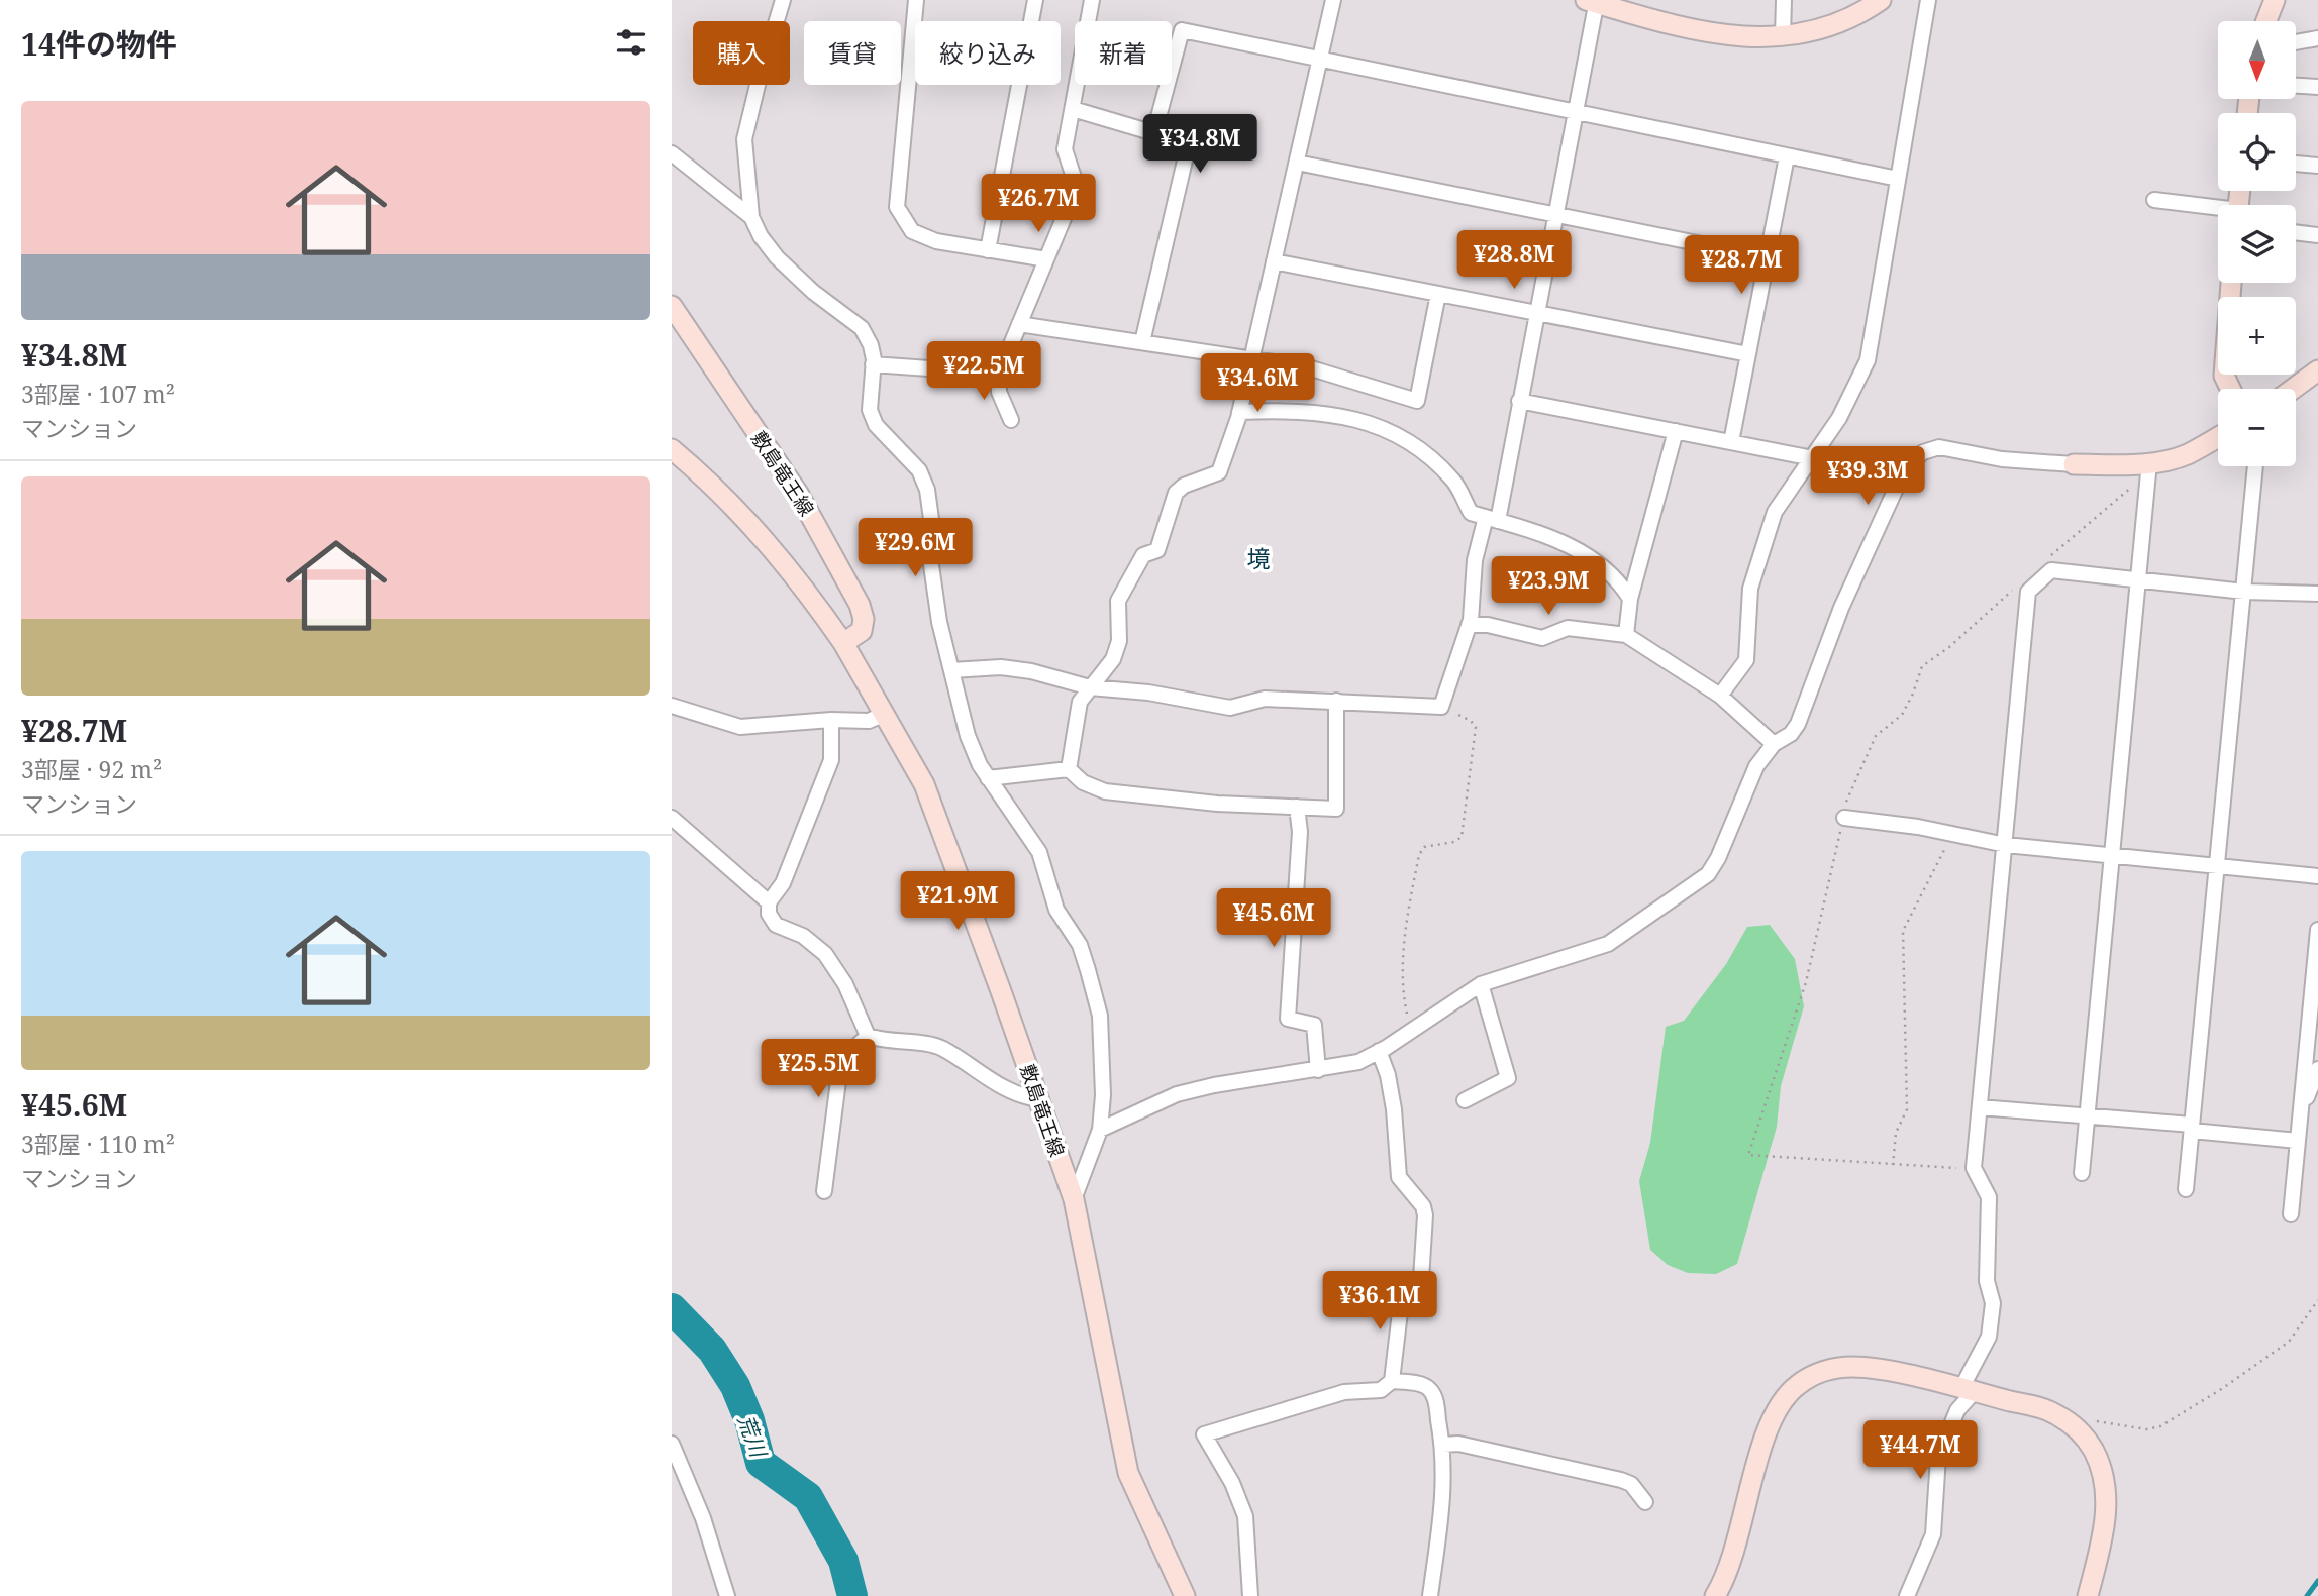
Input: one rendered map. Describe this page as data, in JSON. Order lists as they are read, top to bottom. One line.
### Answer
{"streets":{"main road":["敷島竜王線"]},"districts":["境"],"water":["荒川"],"north":"bottom","page":{"heading":"14件の物件","map_buttons":["+","−"],"chip":["購入","賃貸","絞り込み","新着"],"list":[{"name":"¥34.8M","note":"3部屋 · 107 m² · マンション"},{"name":"¥28.7M","note":"3部屋 · 92 m² · マンション"},{"name":"¥45.6M","note":"3部屋 · 110 m² · マンション"}],"price":["¥34.8M","¥26.7M","¥28.8M","¥28.7M","¥22.5M","¥34.6M","¥39.3M","¥29.6M","¥23.9M","¥21.9M","¥45.6M","¥25.5M","¥36.1M","¥44.7M"]}}
